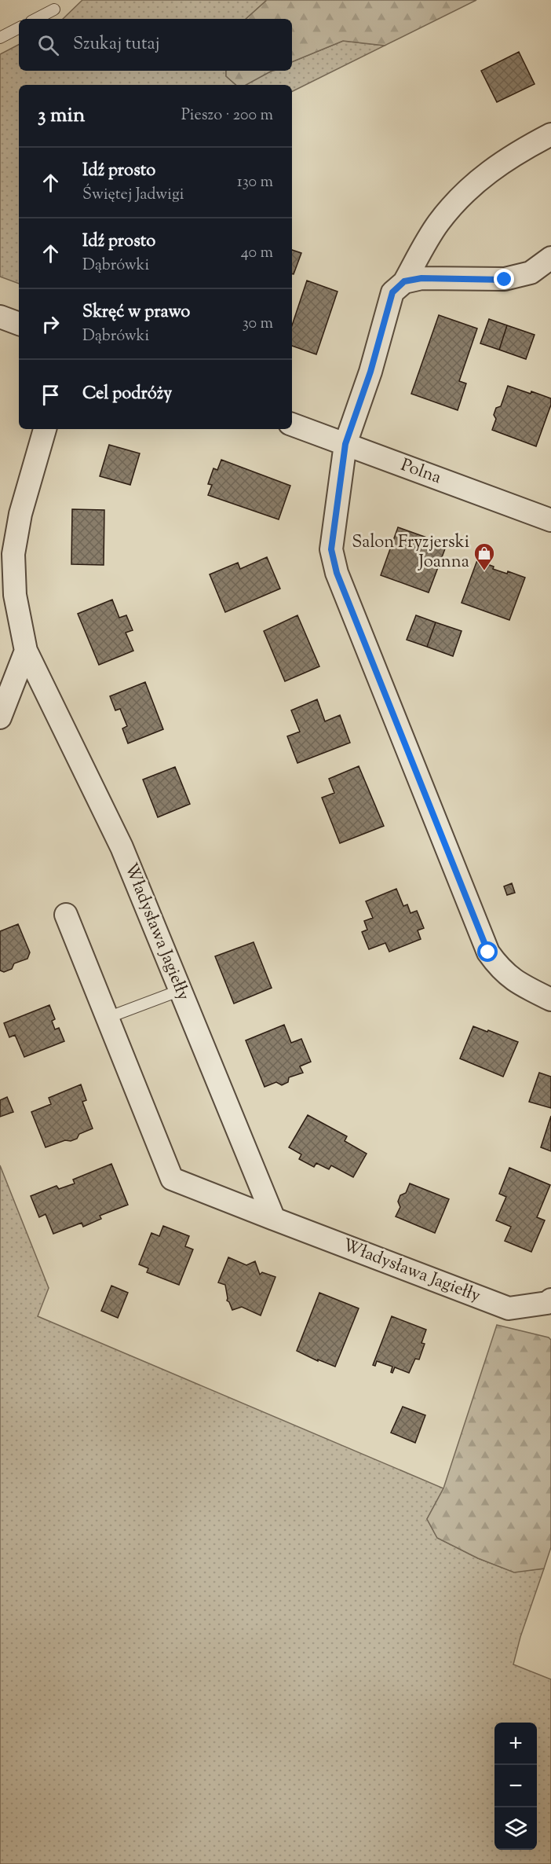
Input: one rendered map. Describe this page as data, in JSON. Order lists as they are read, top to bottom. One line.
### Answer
{"streets":{"street":["Polna","Władysława Jagiełły"]},"places":{"shop":["Salon Fryzjerski Joanna"]},"page":{"search":"Szukaj tutaj","heading":["3 min","Pieszo · 200 m"],"list":[["Idź prosto","Świętej Jadwigi","130 m"],["Idź prosto","Dąbrówki","40 m"],["Skręć w prawo","Dąbrówki","30 m"],"Cel podróży"],"map_buttons":["+","−"]}}
